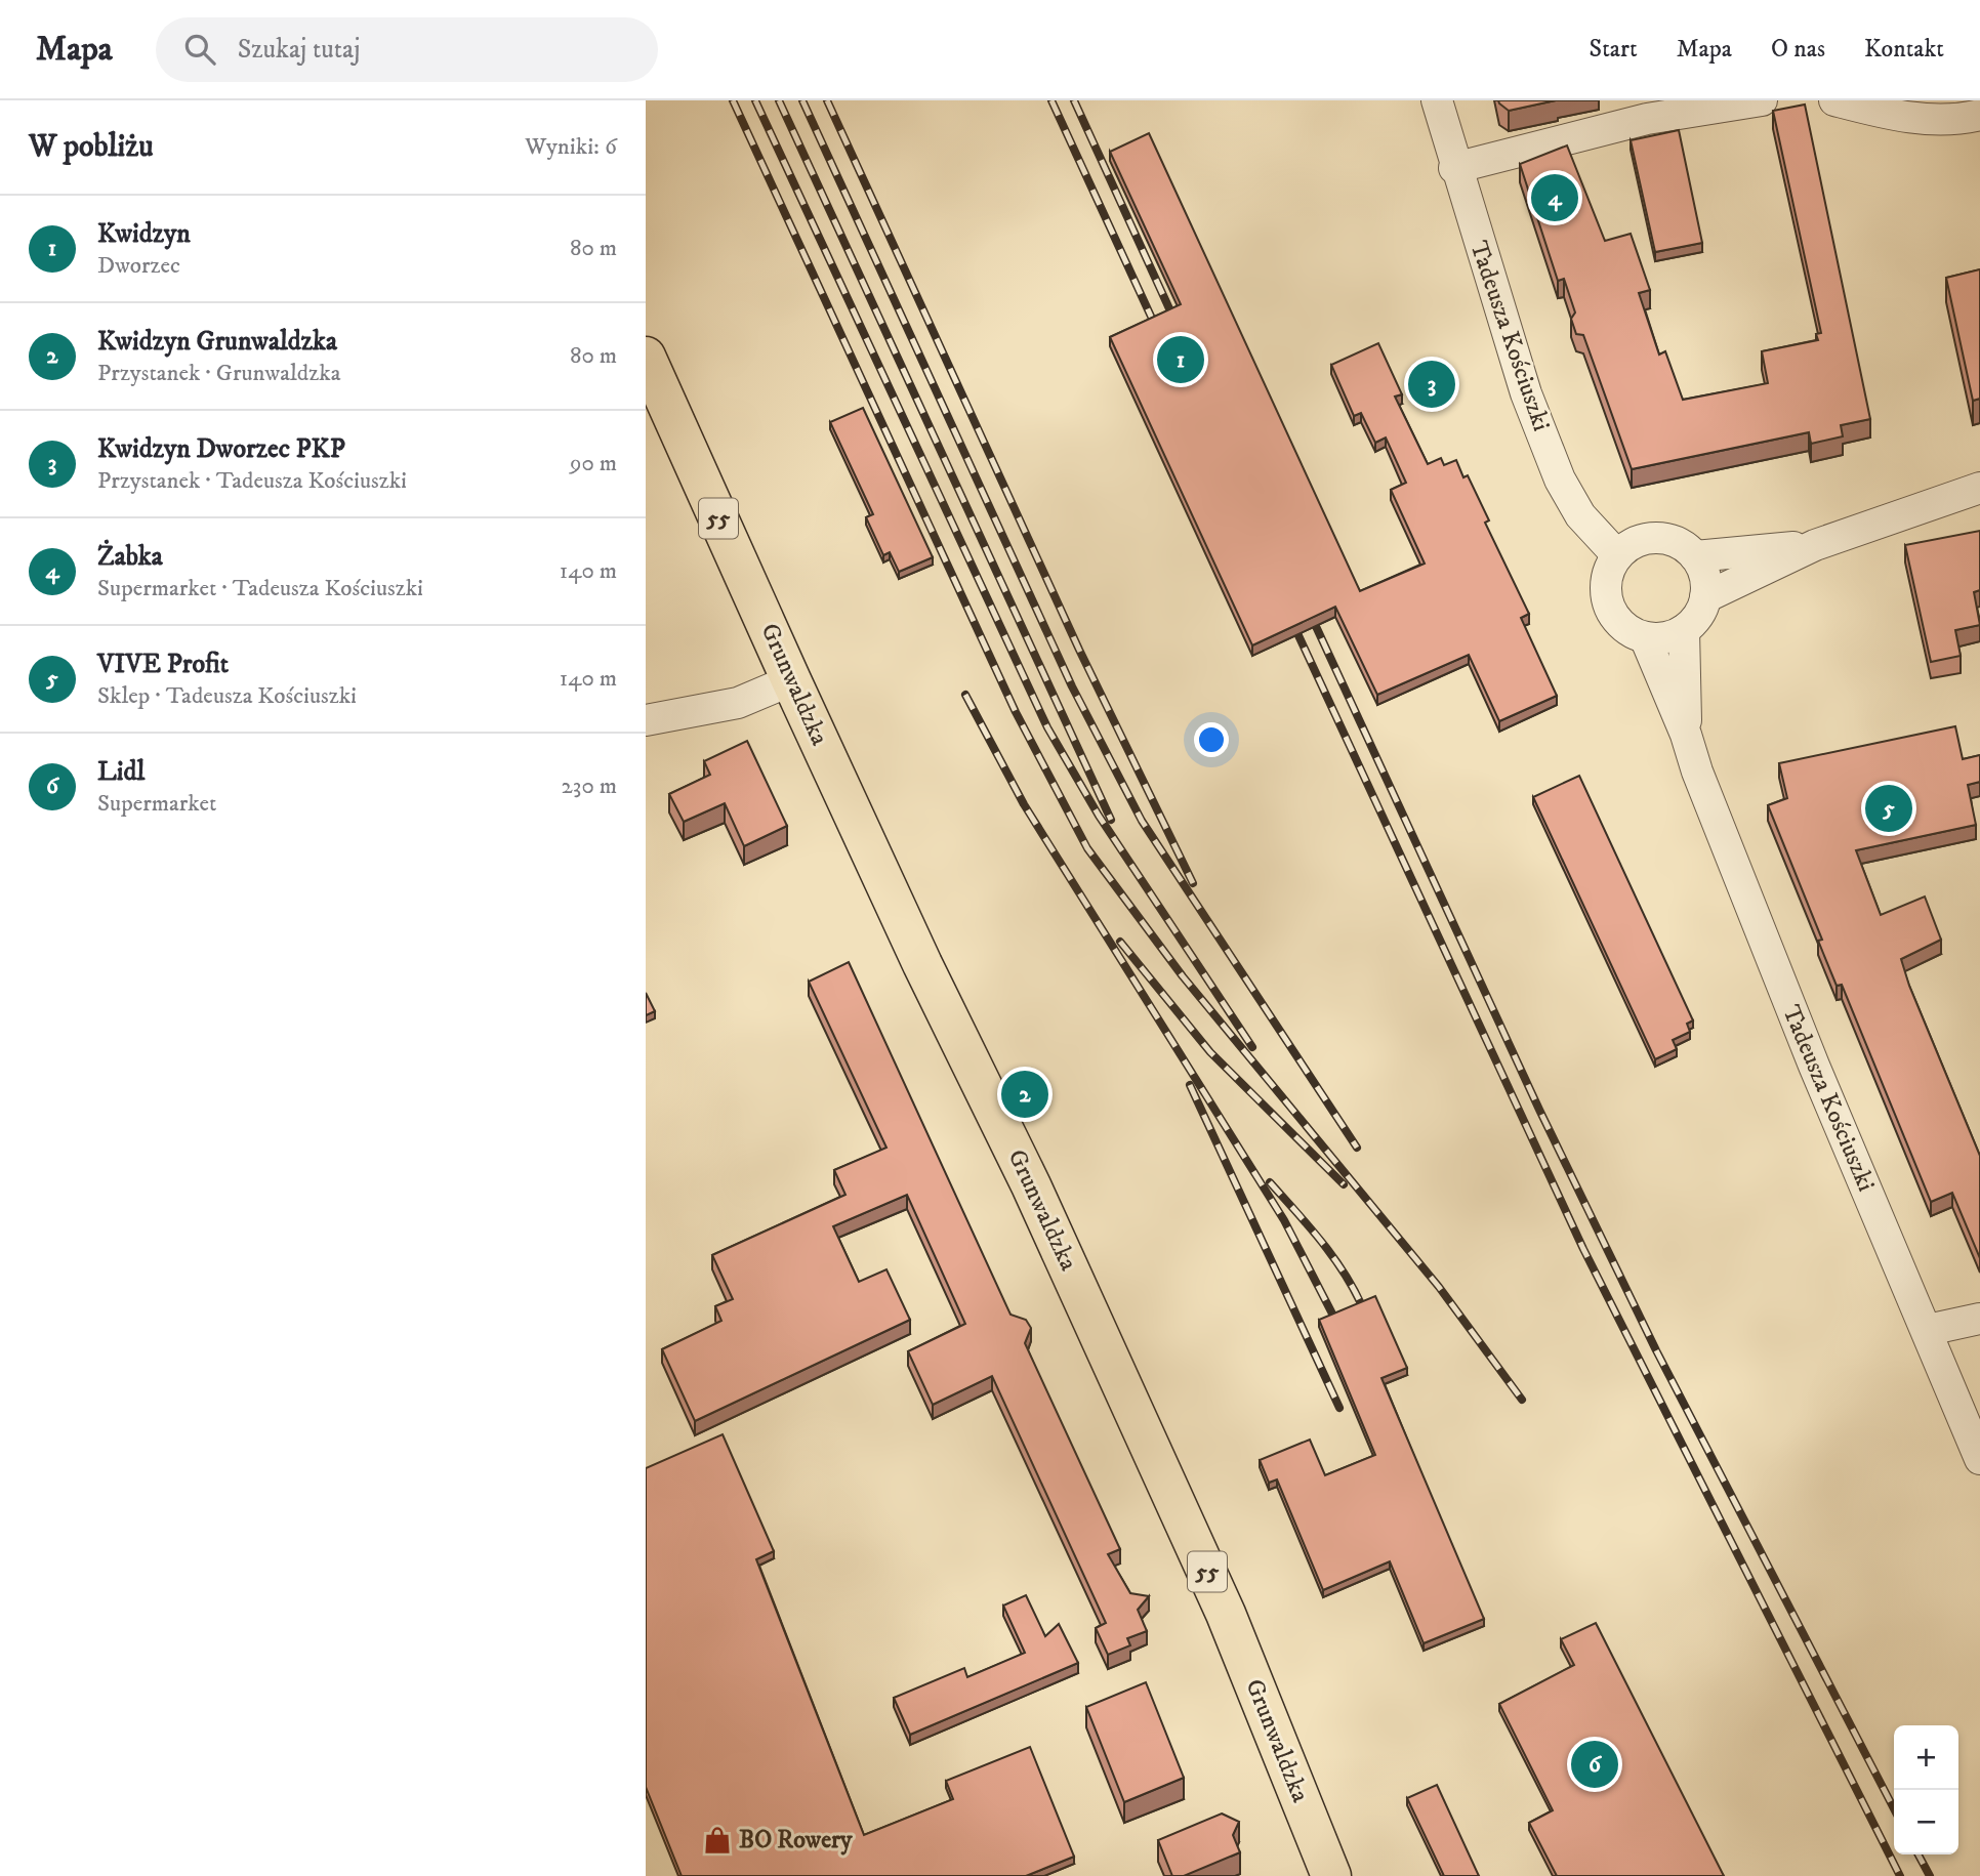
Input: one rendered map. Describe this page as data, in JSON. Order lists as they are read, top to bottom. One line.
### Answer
{"streets":{"main road":["55","Grunwaldzka"],"street":["Tadeusza Kościuszki"]},"places":{"shop":["BO Rowery"]},"page":{"header":"Mapa","search":"Szukaj tutaj","nav":["Start","Mapa","O nas","Kontakt"],"heading":["W pobliżu","Wyniki: 6"],"pins":["4","1","3","5","2","6"],"list":[{"mark":"1","name":"Kwidzyn","note":"Dworzec","value":"80 m"},{"mark":"2","name":"Kwidzyn Grunwaldzka","note":"Przystanek · Grunwaldzka","value":"80 m"},{"mark":"3","name":"Kwidzyn Dworzec PKP","note":"Przystanek · Tadeusza Kościuszki","value":"90 m"},{"mark":"4","name":"Żabka","note":"Supermarket · Tadeusza Kościuszki","value":"140 m"},{"mark":"5","name":"VIVE Profit","note":"Sklep · Tadeusza Kościuszki","value":"140 m"},{"mark":"6","name":"Lidl","note":"Supermarket","value":"230 m"}],"map_buttons":["+","−"]}}
